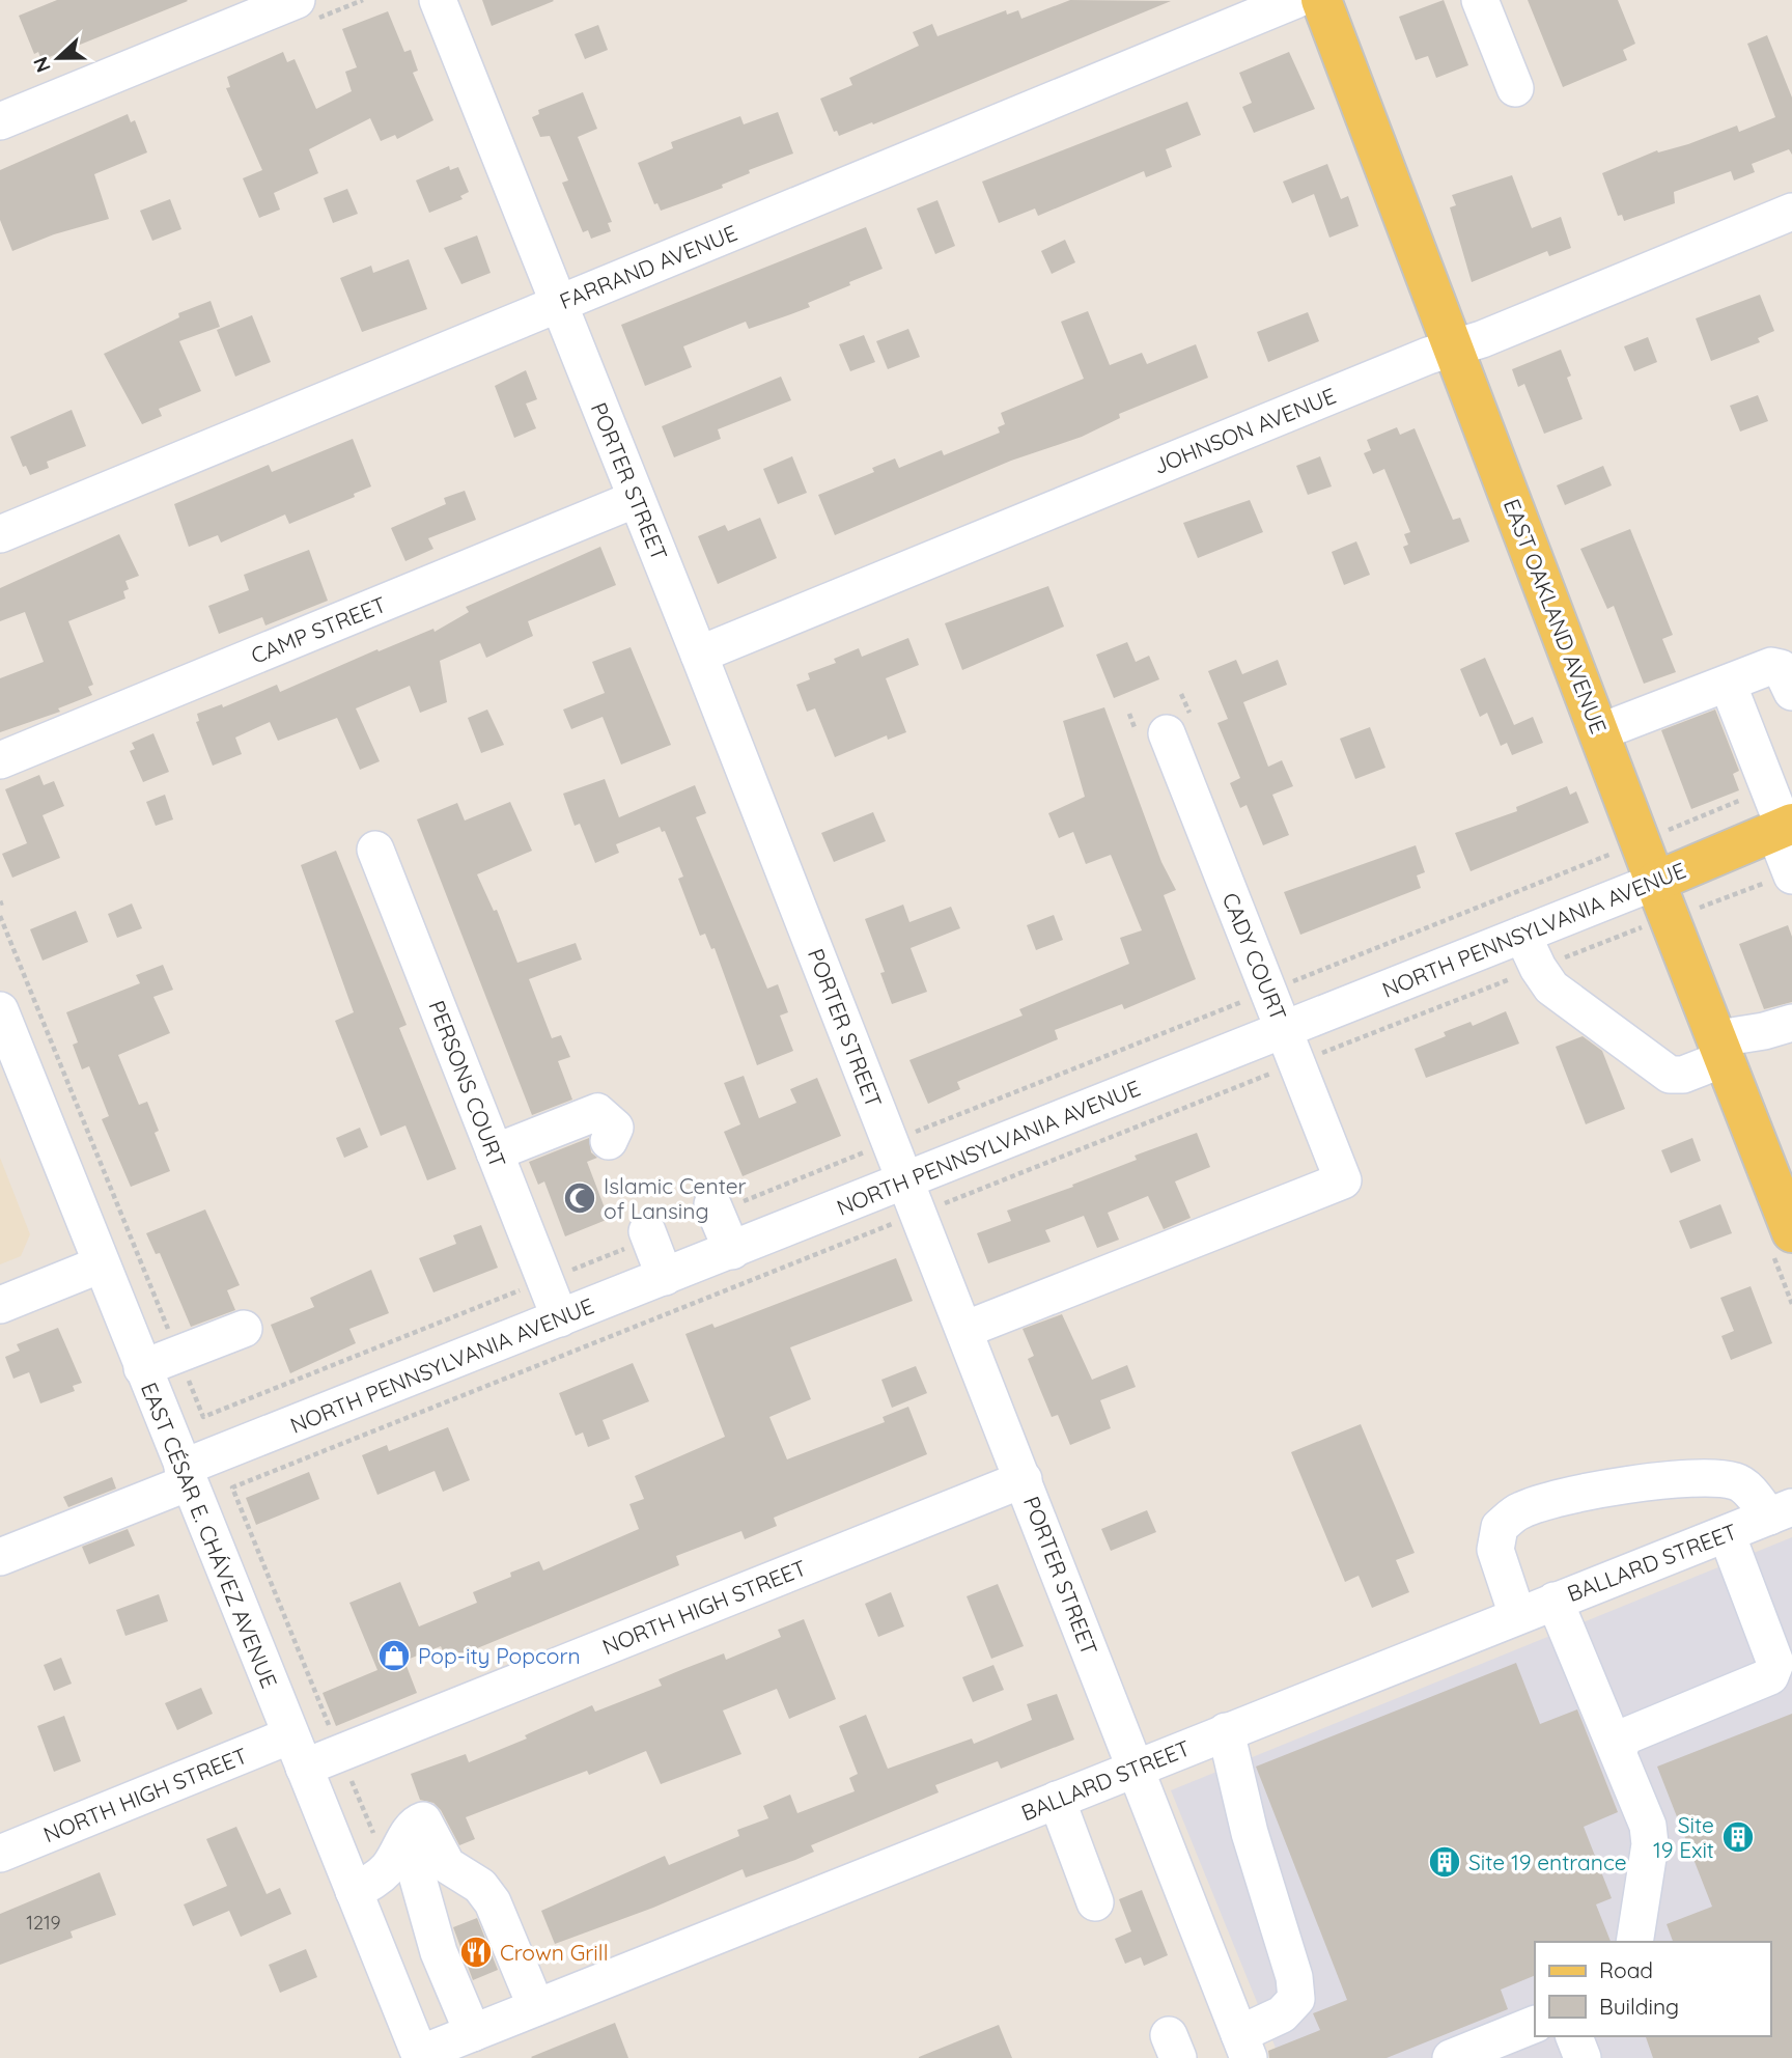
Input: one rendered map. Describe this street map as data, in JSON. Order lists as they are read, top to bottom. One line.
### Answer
{"streets":{"main road":["EAST OAKLAND AVENUE","NORTH PENNSYLVANIA AVENUE"],"street":["FARRAND AVENUE","JOHNSON AVENUE","PORTER STREET","CAMP STREET","CADY COURT","PERSONS COURT","EAST CÉSAR E. CHÁVEZ AVENUE","BALLARD STREET","NORTH HIGH STREET"]},"crossings":[["FARRAND AVENUE","PORTER STREET"],["JOHNSON AVENUE","PORTER STREET"],["JOHNSON AVENUE","EAST OAKLAND AVENUE"],["PORTER STREET","CAMP STREET"],["PORTER STREET","NORTH PENNSYLVANIA AVENUE"],["PORTER STREET","CADY COURT"],["PORTER STREET","BALLARD STREET"],["PORTER STREET","NORTH HIGH STREET"],["EAST OAKLAND AVENUE","NORTH PENNSYLVANIA AVENUE"],["NORTH PENNSYLVANIA AVENUE","CADY COURT"],["NORTH PENNSYLVANIA AVENUE","PERSONS COURT"],["NORTH PENNSYLVANIA AVENUE","EAST CÉSAR E. CHÁVEZ AVENUE"],["EAST CÉSAR E. CHÁVEZ AVENUE","BALLARD STREET"],["EAST CÉSAR E. CHÁVEZ AVENUE","NORTH HIGH STREET"]],"places":{"mosque":["Islamic Center of Lansing"],"shop":["Pop-ity Popcorn"],"building":["Site 19 Exit","Site 19 entrance"],"restaurant":["Crown Grill"]},"house_numbers":["1219"],"legend":["Road","Building"],"north":"left"}
